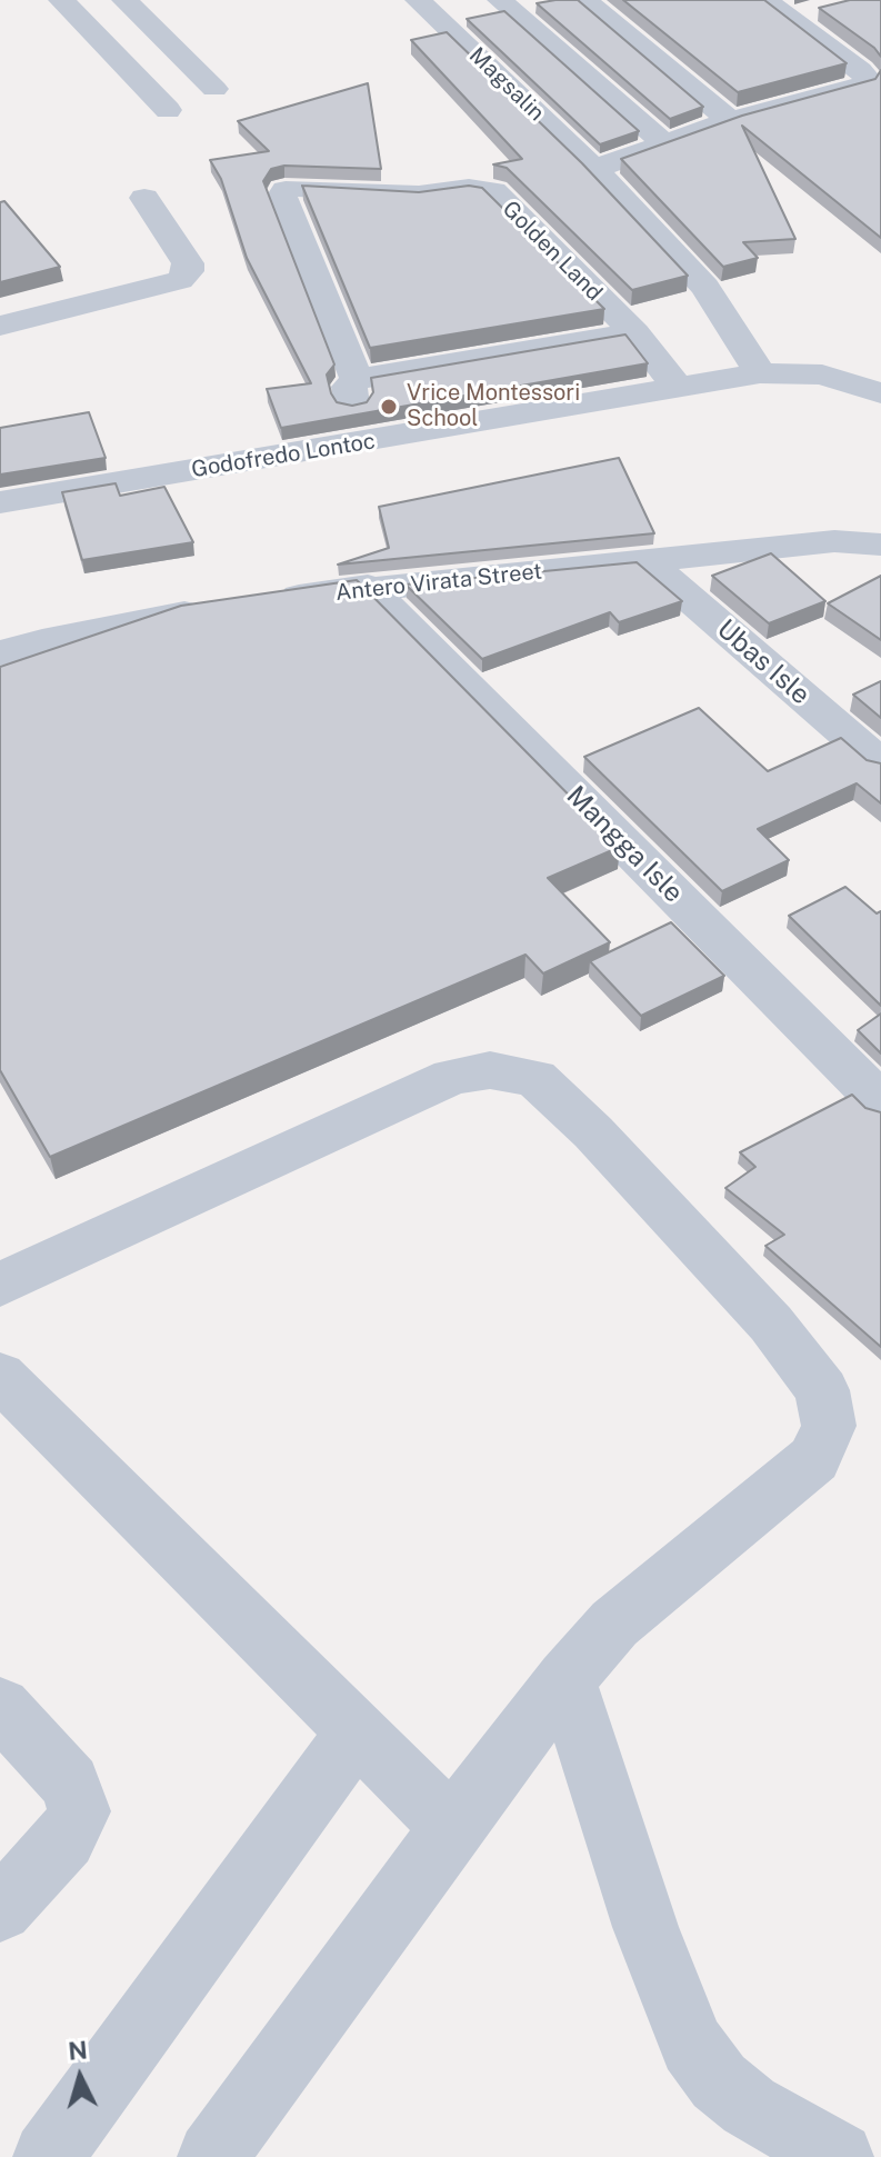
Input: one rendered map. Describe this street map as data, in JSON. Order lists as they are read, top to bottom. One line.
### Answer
{"streets":{"street":["Magsalin","Golden Land","Godofredo Lontoc","Antero Virata Street","Ubas Isle","Mangga Isle"]},"crossings":[["Magsalin","Godofredo Lontoc"],["Golden Land","Godofredo Lontoc"],["Antero Virata Street","Ubas Isle"],["Antero Virata Street","Mangga Isle"]],"places":["Vrice Montessori School"],"north":"top"}
